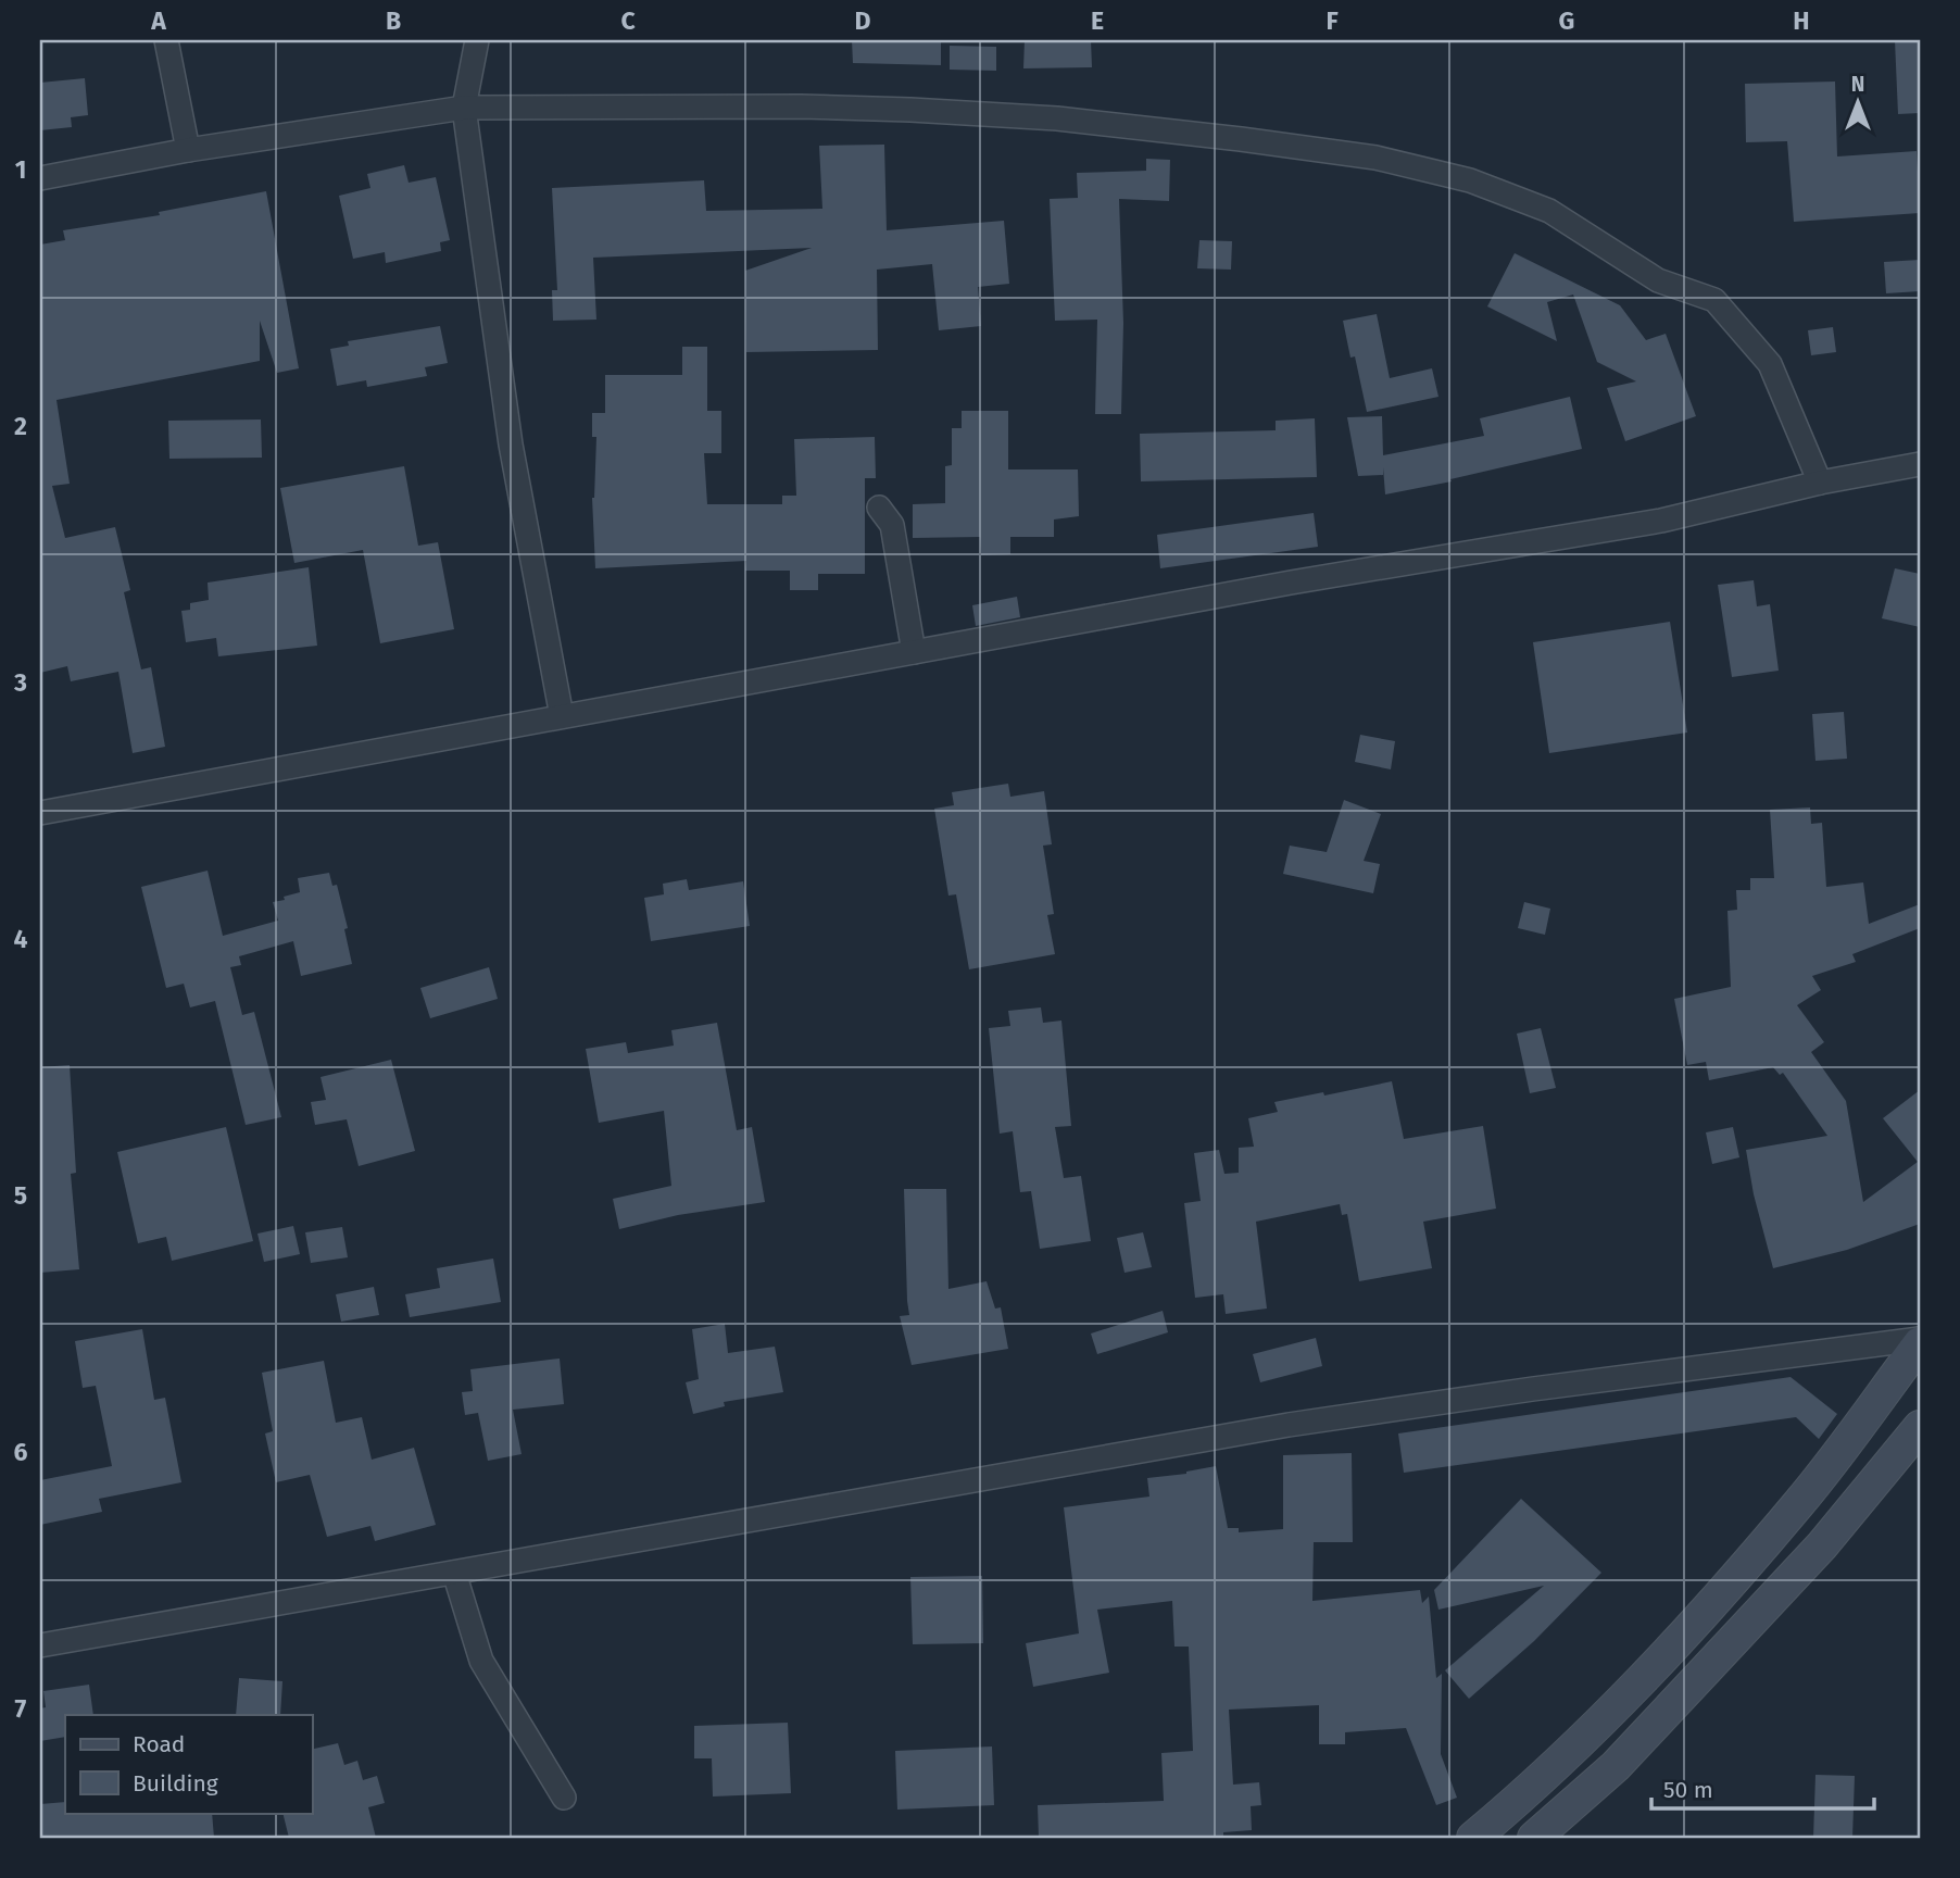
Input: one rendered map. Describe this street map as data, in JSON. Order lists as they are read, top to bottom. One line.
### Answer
{"legend":["Road","Building"],"scale_bar":"50 m","north":"top","grid":{"columns":["A","B","C","D","E","F","G","H"],"rows":["1","2","3","4","5","6","7"]}}
